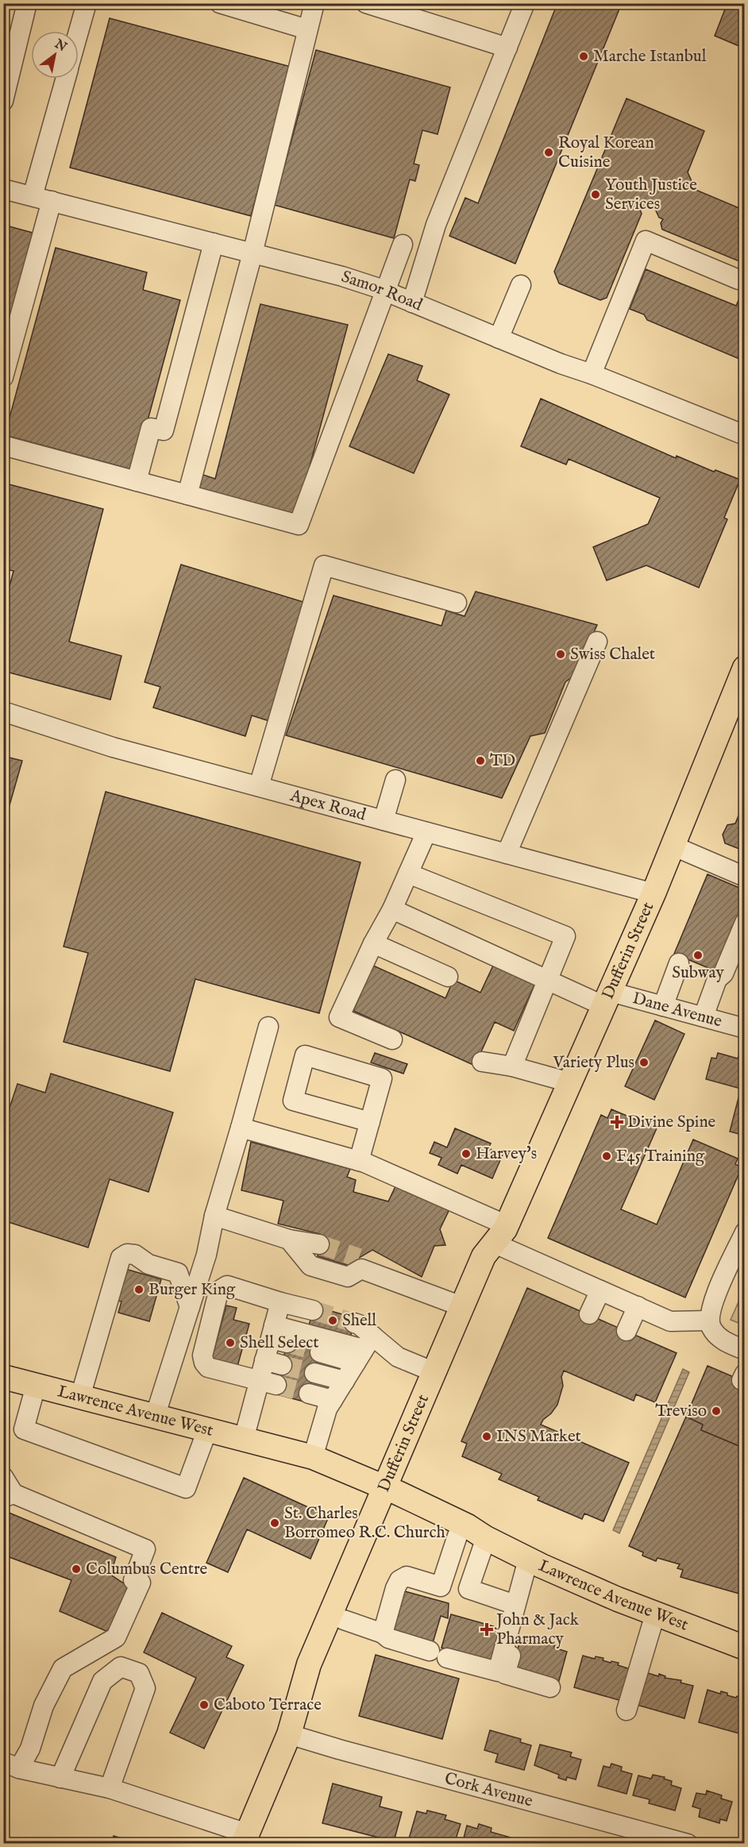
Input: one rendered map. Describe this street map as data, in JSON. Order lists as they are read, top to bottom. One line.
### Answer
{"streets":{"main road":["Dufferin Street","Lawrence Avenue West"],"street":["Samor Road","Apex Road","Dane Avenue","Cork Avenue"]},"crossings":[["Apex Road","Dufferin Street"],["Dufferin Street","Dane Avenue"],["Dufferin Street","Lawrence Avenue West"],["Dufferin Street","Cork Avenue"]],"places":{"other":["Marche Istanbul","Royal Korean Cuisine","Youth Justice Services","Swiss Chalet","TD","Subway","Variety Plus","Harvey's","F45 Training","Burger King","Shell","Shell Select","Treviso","INS Market","St. Charles Borromeo R.C. Church","Columbus Centre","Caboto Terrace"],"health":["Divine Spine","John & Jack Pharmacy"]},"north":"top right"}
